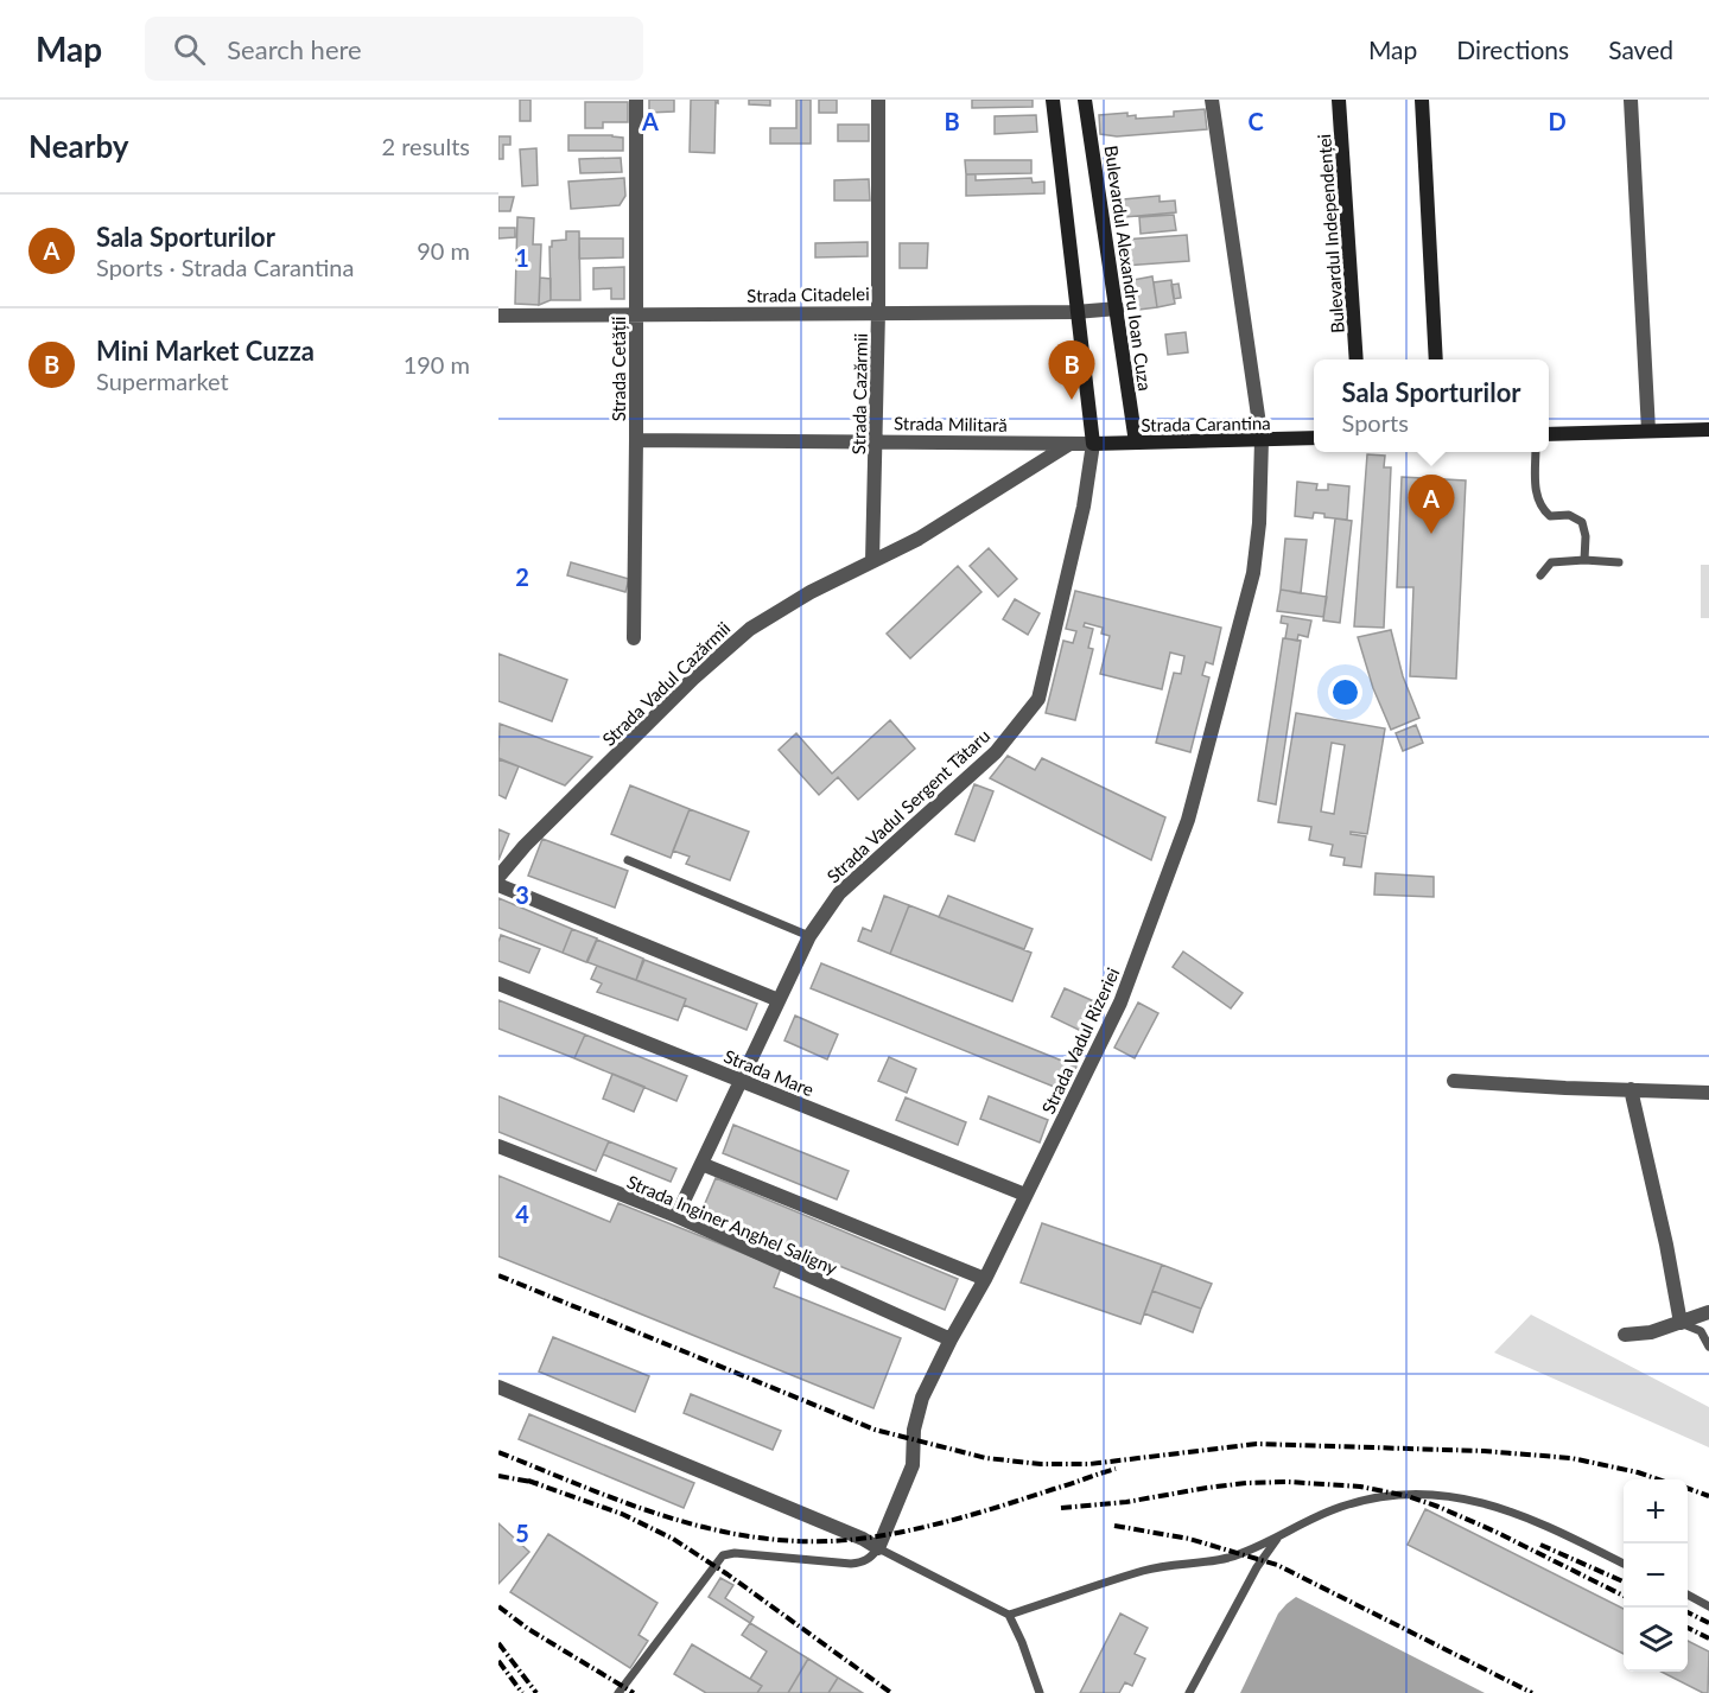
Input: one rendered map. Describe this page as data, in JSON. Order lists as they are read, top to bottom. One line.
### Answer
{"streets":{"main road":["Bulevardul Independenței","Bulevardul Alexandru Ioan Cuza","Strada Carantina"],"street":["Strada Citadelei","Strada Cetății","Strada Cazărmii","Strada Militară","Strada Vadul Cazărmii","Strada Vadul Sergent Tătaru","Strada Vadul Rizeriei","Strada Mare","Strada Inginer Anghel Saligny"]},"crossings":[["Bulevardul Alexandru Ioan Cuza","Strada Citadelei"],["Bulevardul Alexandru Ioan Cuza","Strada Carantina"],["Strada Citadelei","Strada Cetății"],["Strada Citadelei","Strada Cazărmii"],["Strada Cetății","Strada Militară"],["Strada Cazărmii","Strada Militară"],["Strada Cazărmii","Strada Vadul Cazărmii"],["Strada Militară","Strada Carantina"],["Strada Militară","Strada Vadul Cazărmii"],["Strada Militară","Strada Vadul Sergent Tătaru"],["Strada Carantina","Strada Vadul Sergent Tătaru"],["Strada Carantina","Strada Vadul Rizeriei"],["Strada Vadul Sergent Tătaru","Strada Mare"],["Strada Vadul Sergent Tătaru","Strada Inginer Anghel Saligny"],["Strada Vadul Rizeriei","Strada Mare"],["Strada Vadul Rizeriei","Strada Inginer Anghel Saligny"]],"page":{"header":"Map","search":"Search here","nav":["Map","Directions","Saved"],"heading":["Nearby","2 results"],"list":[{"mark":"A","name":"Sala Sporturilor","note":"Sports · Strada Carantina","value":"90 m"},{"mark":"B","name":"Mini Market Cuzza","note":"Supermarket","value":"190 m"}],"pins":["B","A"],"popup":["Sala Sporturilor","Sports"],"map_buttons":["+","−"]},"grid":{"columns":["A","B","C","D"],"rows":["1","2","3","4","5"]}}
